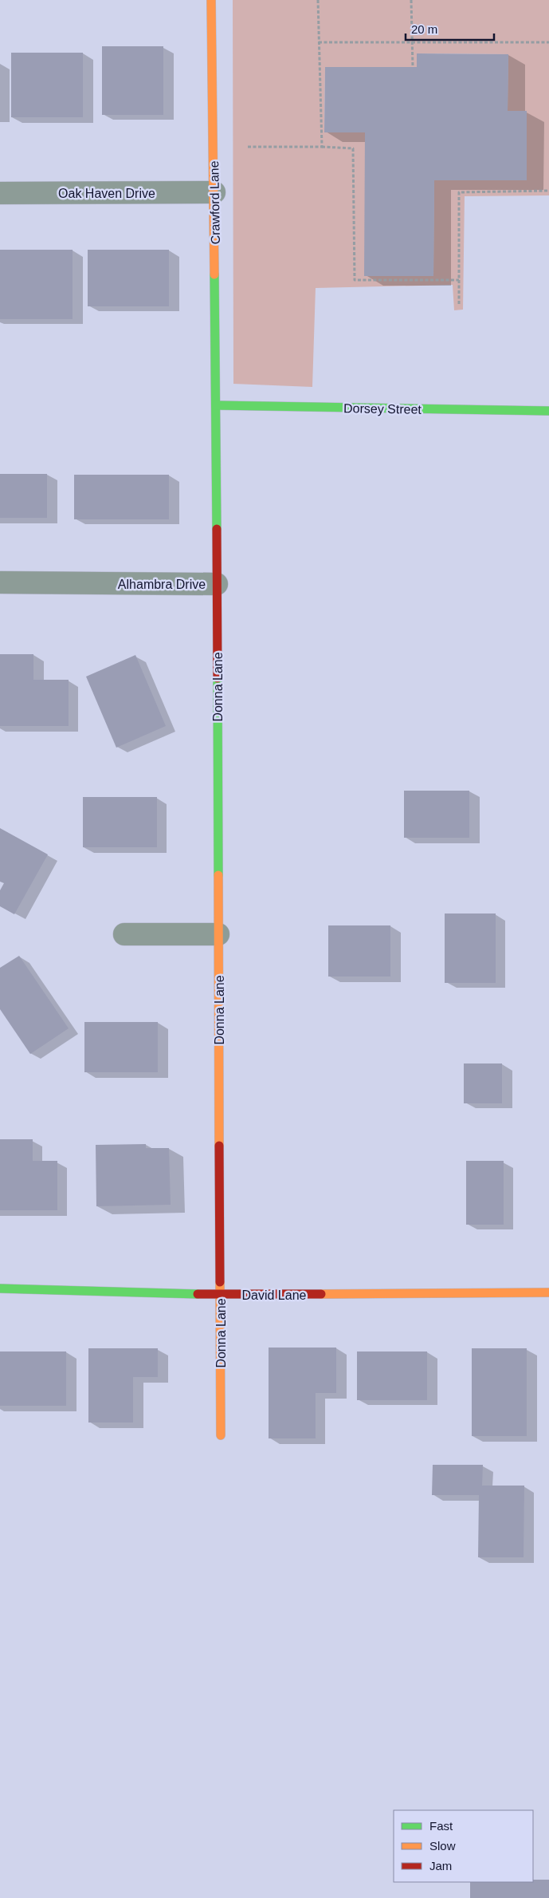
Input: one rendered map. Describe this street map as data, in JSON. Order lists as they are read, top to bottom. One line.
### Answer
{"streets":{"street":["Oak Haven Drive","Crawford Lane","Dorsey Street","Alhambra Drive","Donna Lane","David Lane"]},"crossings":[["Oak Haven Drive","Crawford Lane"],["Crawford Lane","Dorsey Street"],["Crawford Lane","Alhambra Drive"],["Dorsey Street","Alhambra Drive"],["Alhambra Drive","Donna Lane"],["Donna Lane","David Lane"]],"legend":["Fast","Slow","Jam"],"scale_bar":"20 m"}
